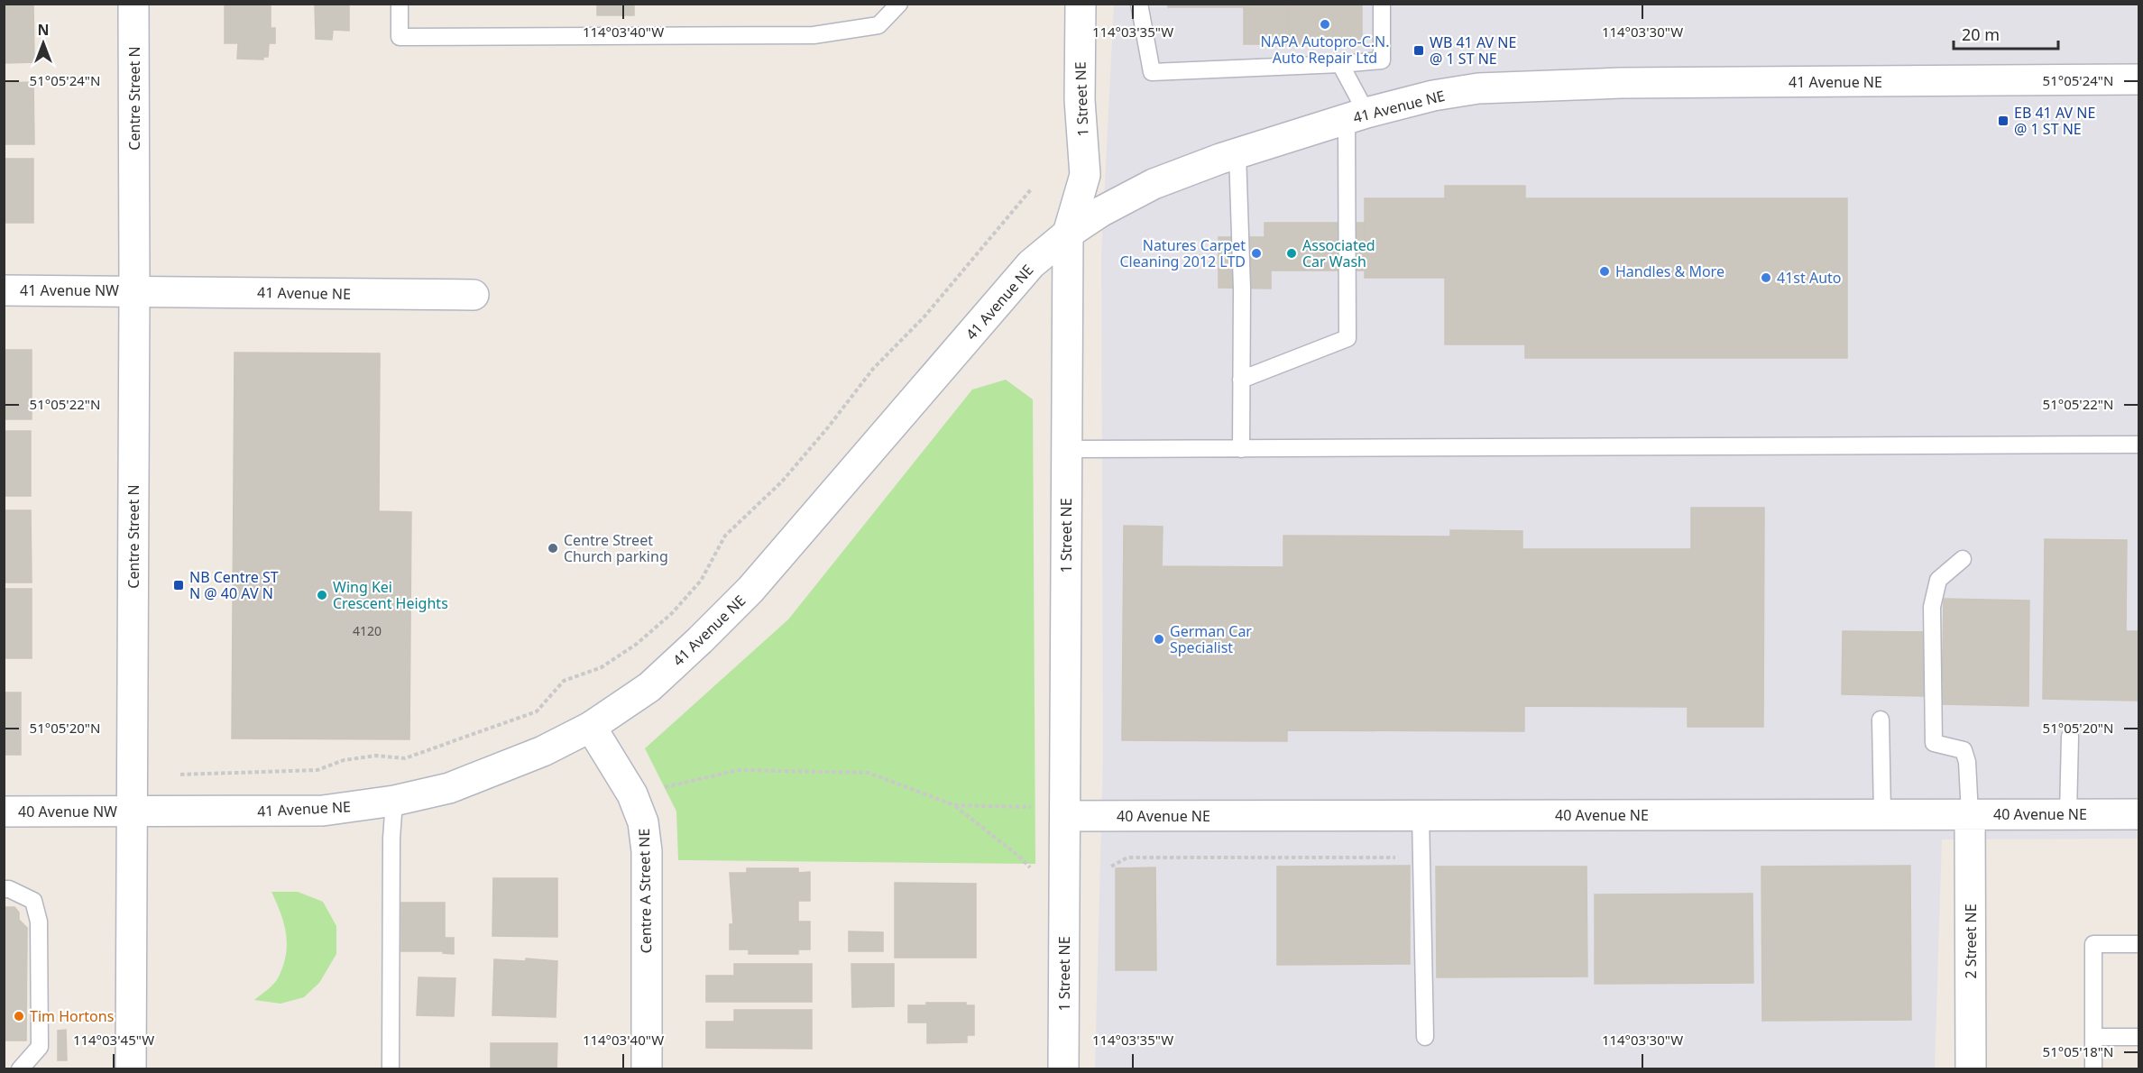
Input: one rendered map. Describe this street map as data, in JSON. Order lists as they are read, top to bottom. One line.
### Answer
{"streets":{"street":["41 Avenue NE","Centre Street N","1 Street NE","41 Avenue NW","40 Avenue NW","40 Avenue NE","Centre A Street NE","2 Street NE"]},"crossings":[["41 Avenue NE","Centre Street N"],["41 Avenue NE","1 Street NE"],["41 Avenue NE","41 Avenue NW"],["41 Avenue NE","40 Avenue NW"],["41 Avenue NE","Centre A Street NE"],["Centre Street N","41 Avenue NW"],["Centre Street N","40 Avenue NW"],["1 Street NE","40 Avenue NE"],["40 Avenue NE","2 Street NE"]],"places":{"other":["NAPA Autopro-C.N. Auto Repair Ltd","Natures Carpet Cleaning 2012 LTD","Associated Car Wash","Handles & More","41st Auto","Centre Street Church parking","Wing Kei Crescent Heights","German Car Specialist","Tim Hortons"],"transit":["WB 41 AV NE @ 1 ST NE","EB 41 AV NE @ 1 ST NE","NB Centre ST N @ 40 AV N"]},"house_numbers":["4120"],"scale_bar":"20 m","north":"top","coordinates":["114°03'40\"W","114°03'35\"W","114°03'30\"W","51°05'24\"N","51°05'22\"N","51°05'20\"N","114°03'45\"W","51°05'18\"N"]}
